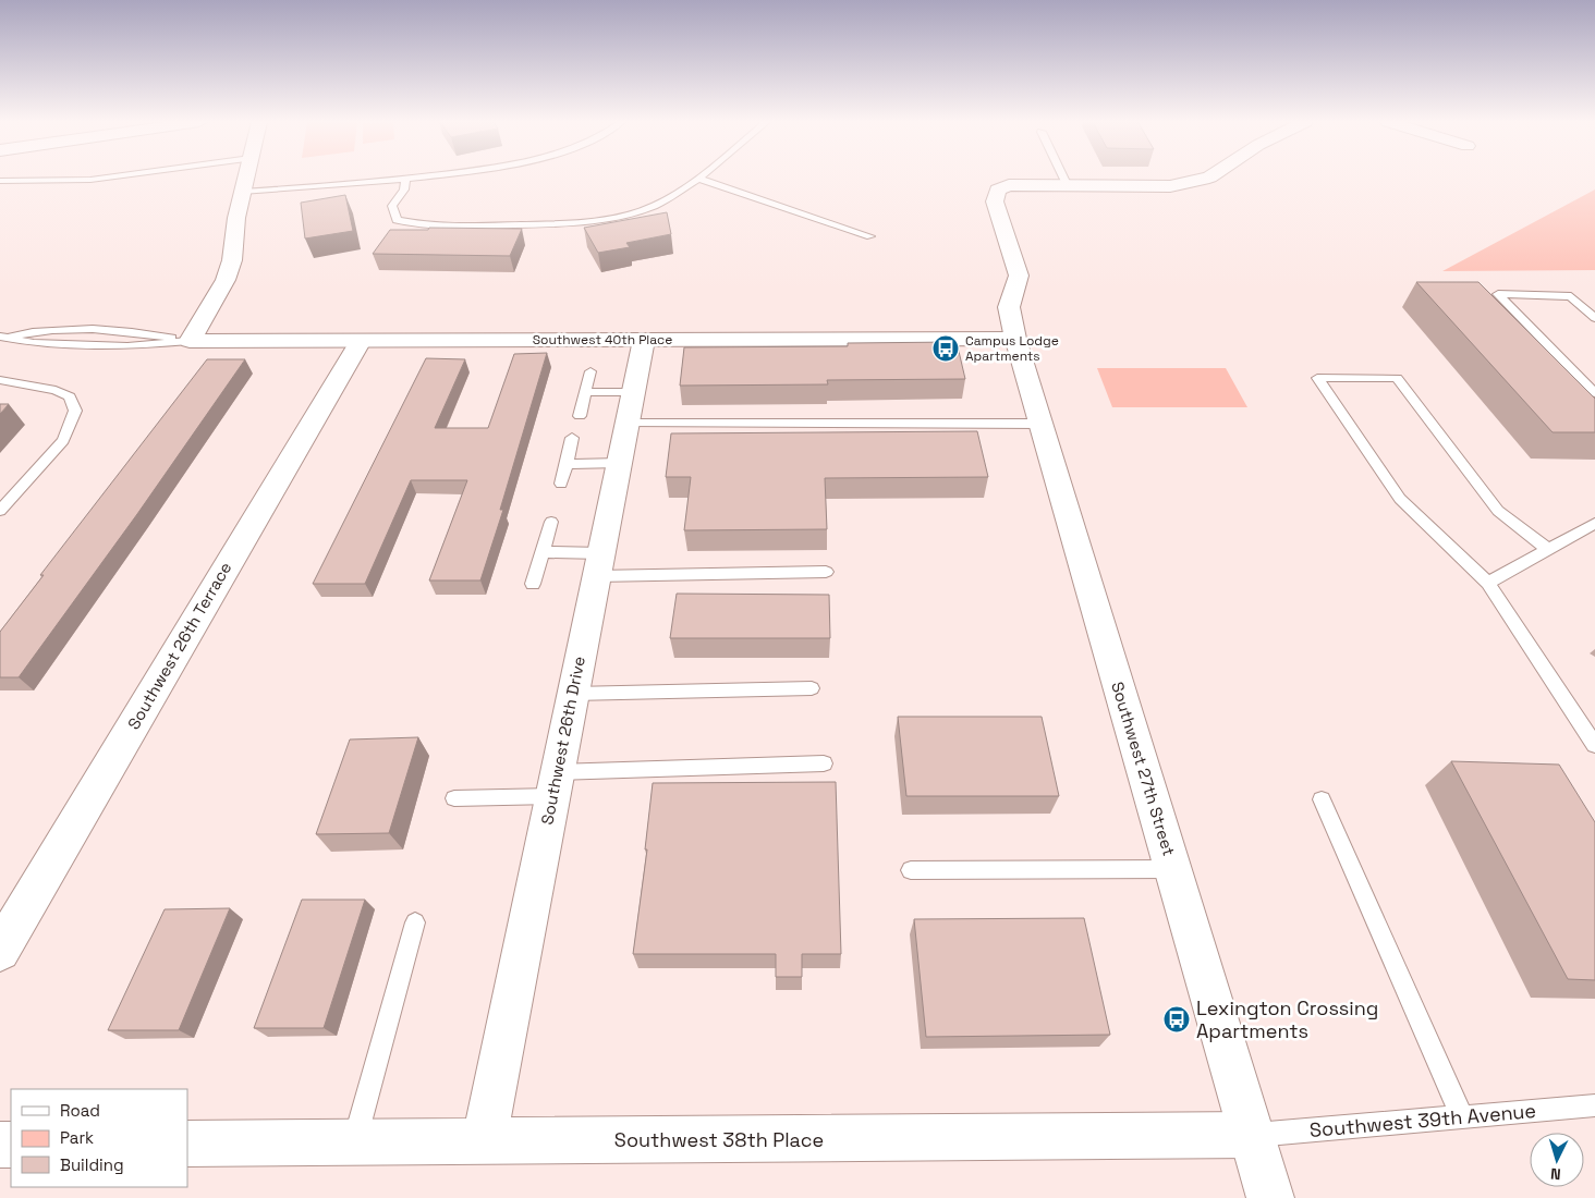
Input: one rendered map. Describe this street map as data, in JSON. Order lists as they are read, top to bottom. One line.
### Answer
{"streets":{"main road":["Southwest 40th Place","Southwest 26th Terrace","Southwest 26th Drive","Southwest 27th Street","Southwest 38th Place"],"lane":["Southwest 39th Avenue"]},"crossings":[["Southwest 40th Place","Southwest 26th Terrace"],["Southwest 40th Place","Southwest 26th Drive"],["Southwest 40th Place","Southwest 27th Street"],["Southwest 26th Drive","Southwest 38th Place"],["Southwest 27th Street","Southwest 39th Avenue"],["Southwest 27th Street","Southwest 38th Place"],["Southwest 39th Avenue","Southwest 38th Place"]],"places":{"bus stop":["Campus Lodge Apartments","Lexington Crossing Apartments"]},"legend":["Road","Park","Building"],"north":"bottom"}
